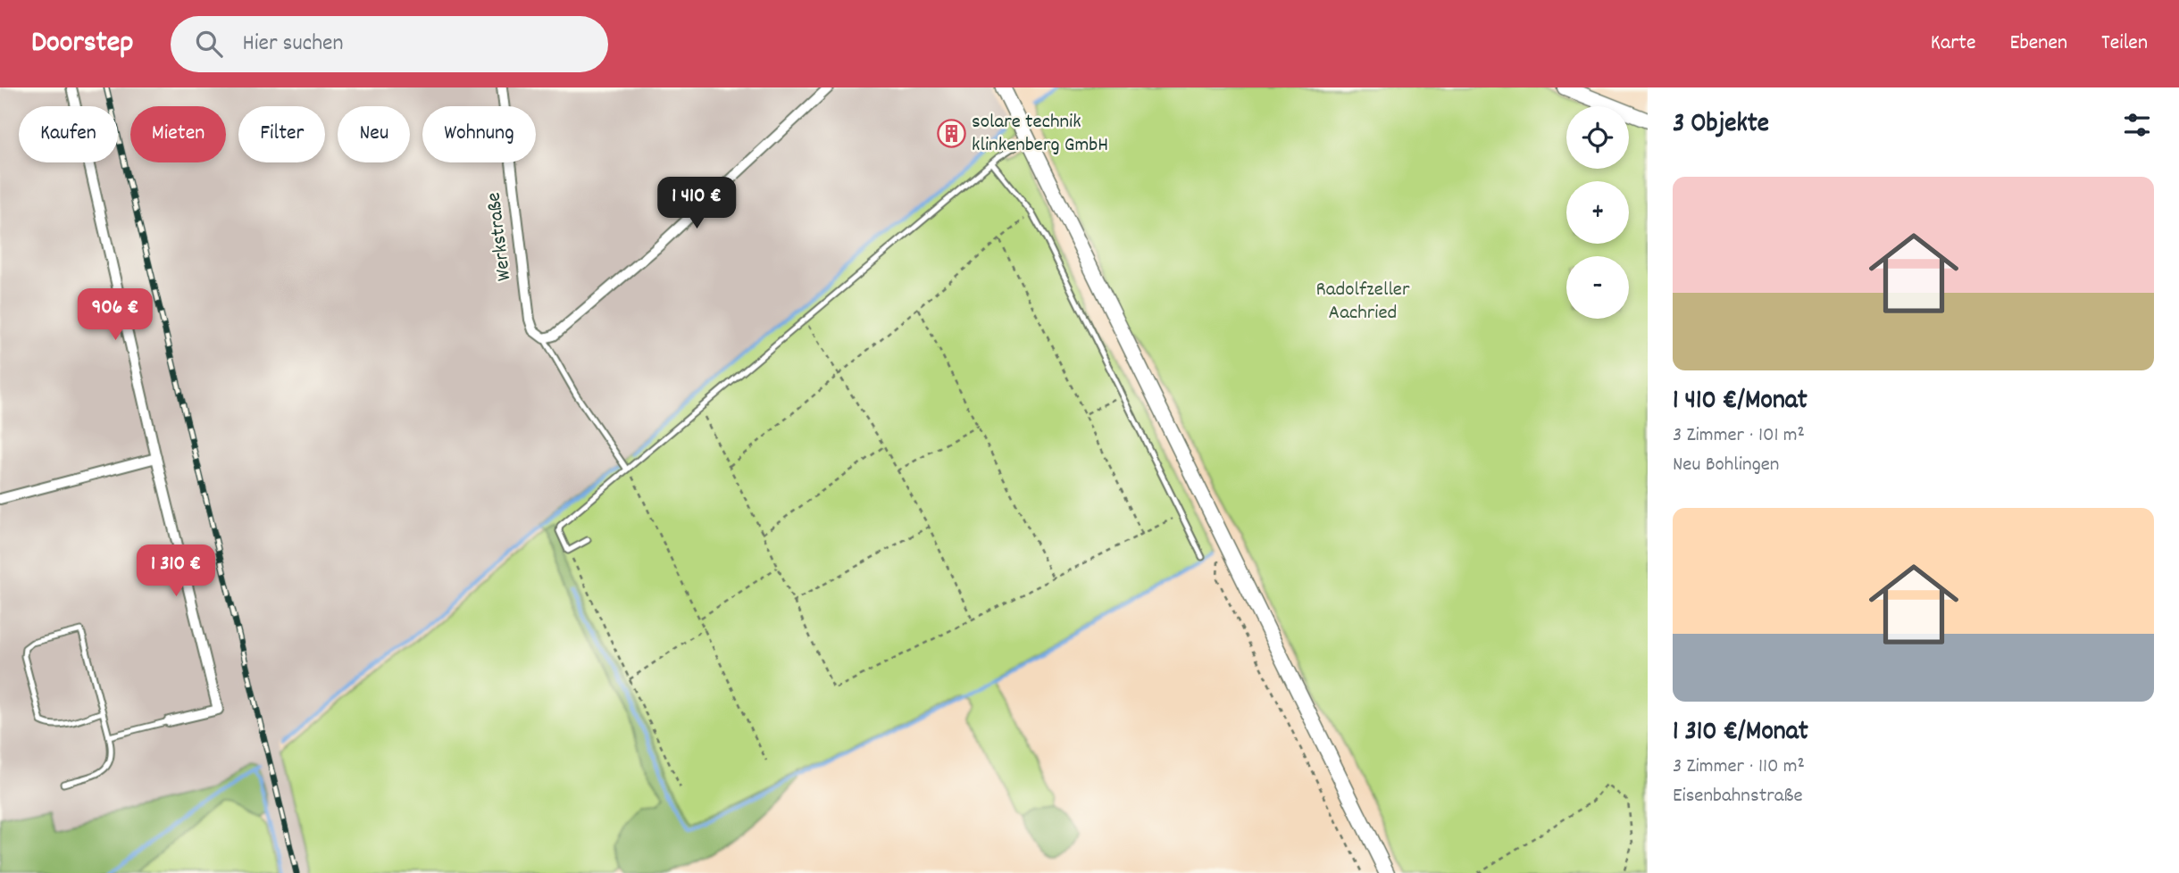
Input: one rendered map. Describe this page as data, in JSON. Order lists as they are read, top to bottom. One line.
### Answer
{"streets":{"street":["Werkstraße"]},"parks":["Radolfzeller Aachried"],"places":{"building":["solare technik klinkenberg GmbH"]},"page":{"header":"Doorstep","search":"Hier suchen","nav":["Karte","Ebenen","Teilen"],"heading":"3 Objekte","map_buttons":["+","−"],"chip":["Kaufen","Mieten","Filter","Neu","Wohnung"],"list":[{"name":"1 410 €/Monat","note":"3 Zimmer · 101 m² · Neu Bohlingen"},{"name":"1 310 €/Monat","note":"3 Zimmer · 110 m² · Eisenbahnstraße"}],"price":["1 410 €","906 €","1 310 €"]}}
